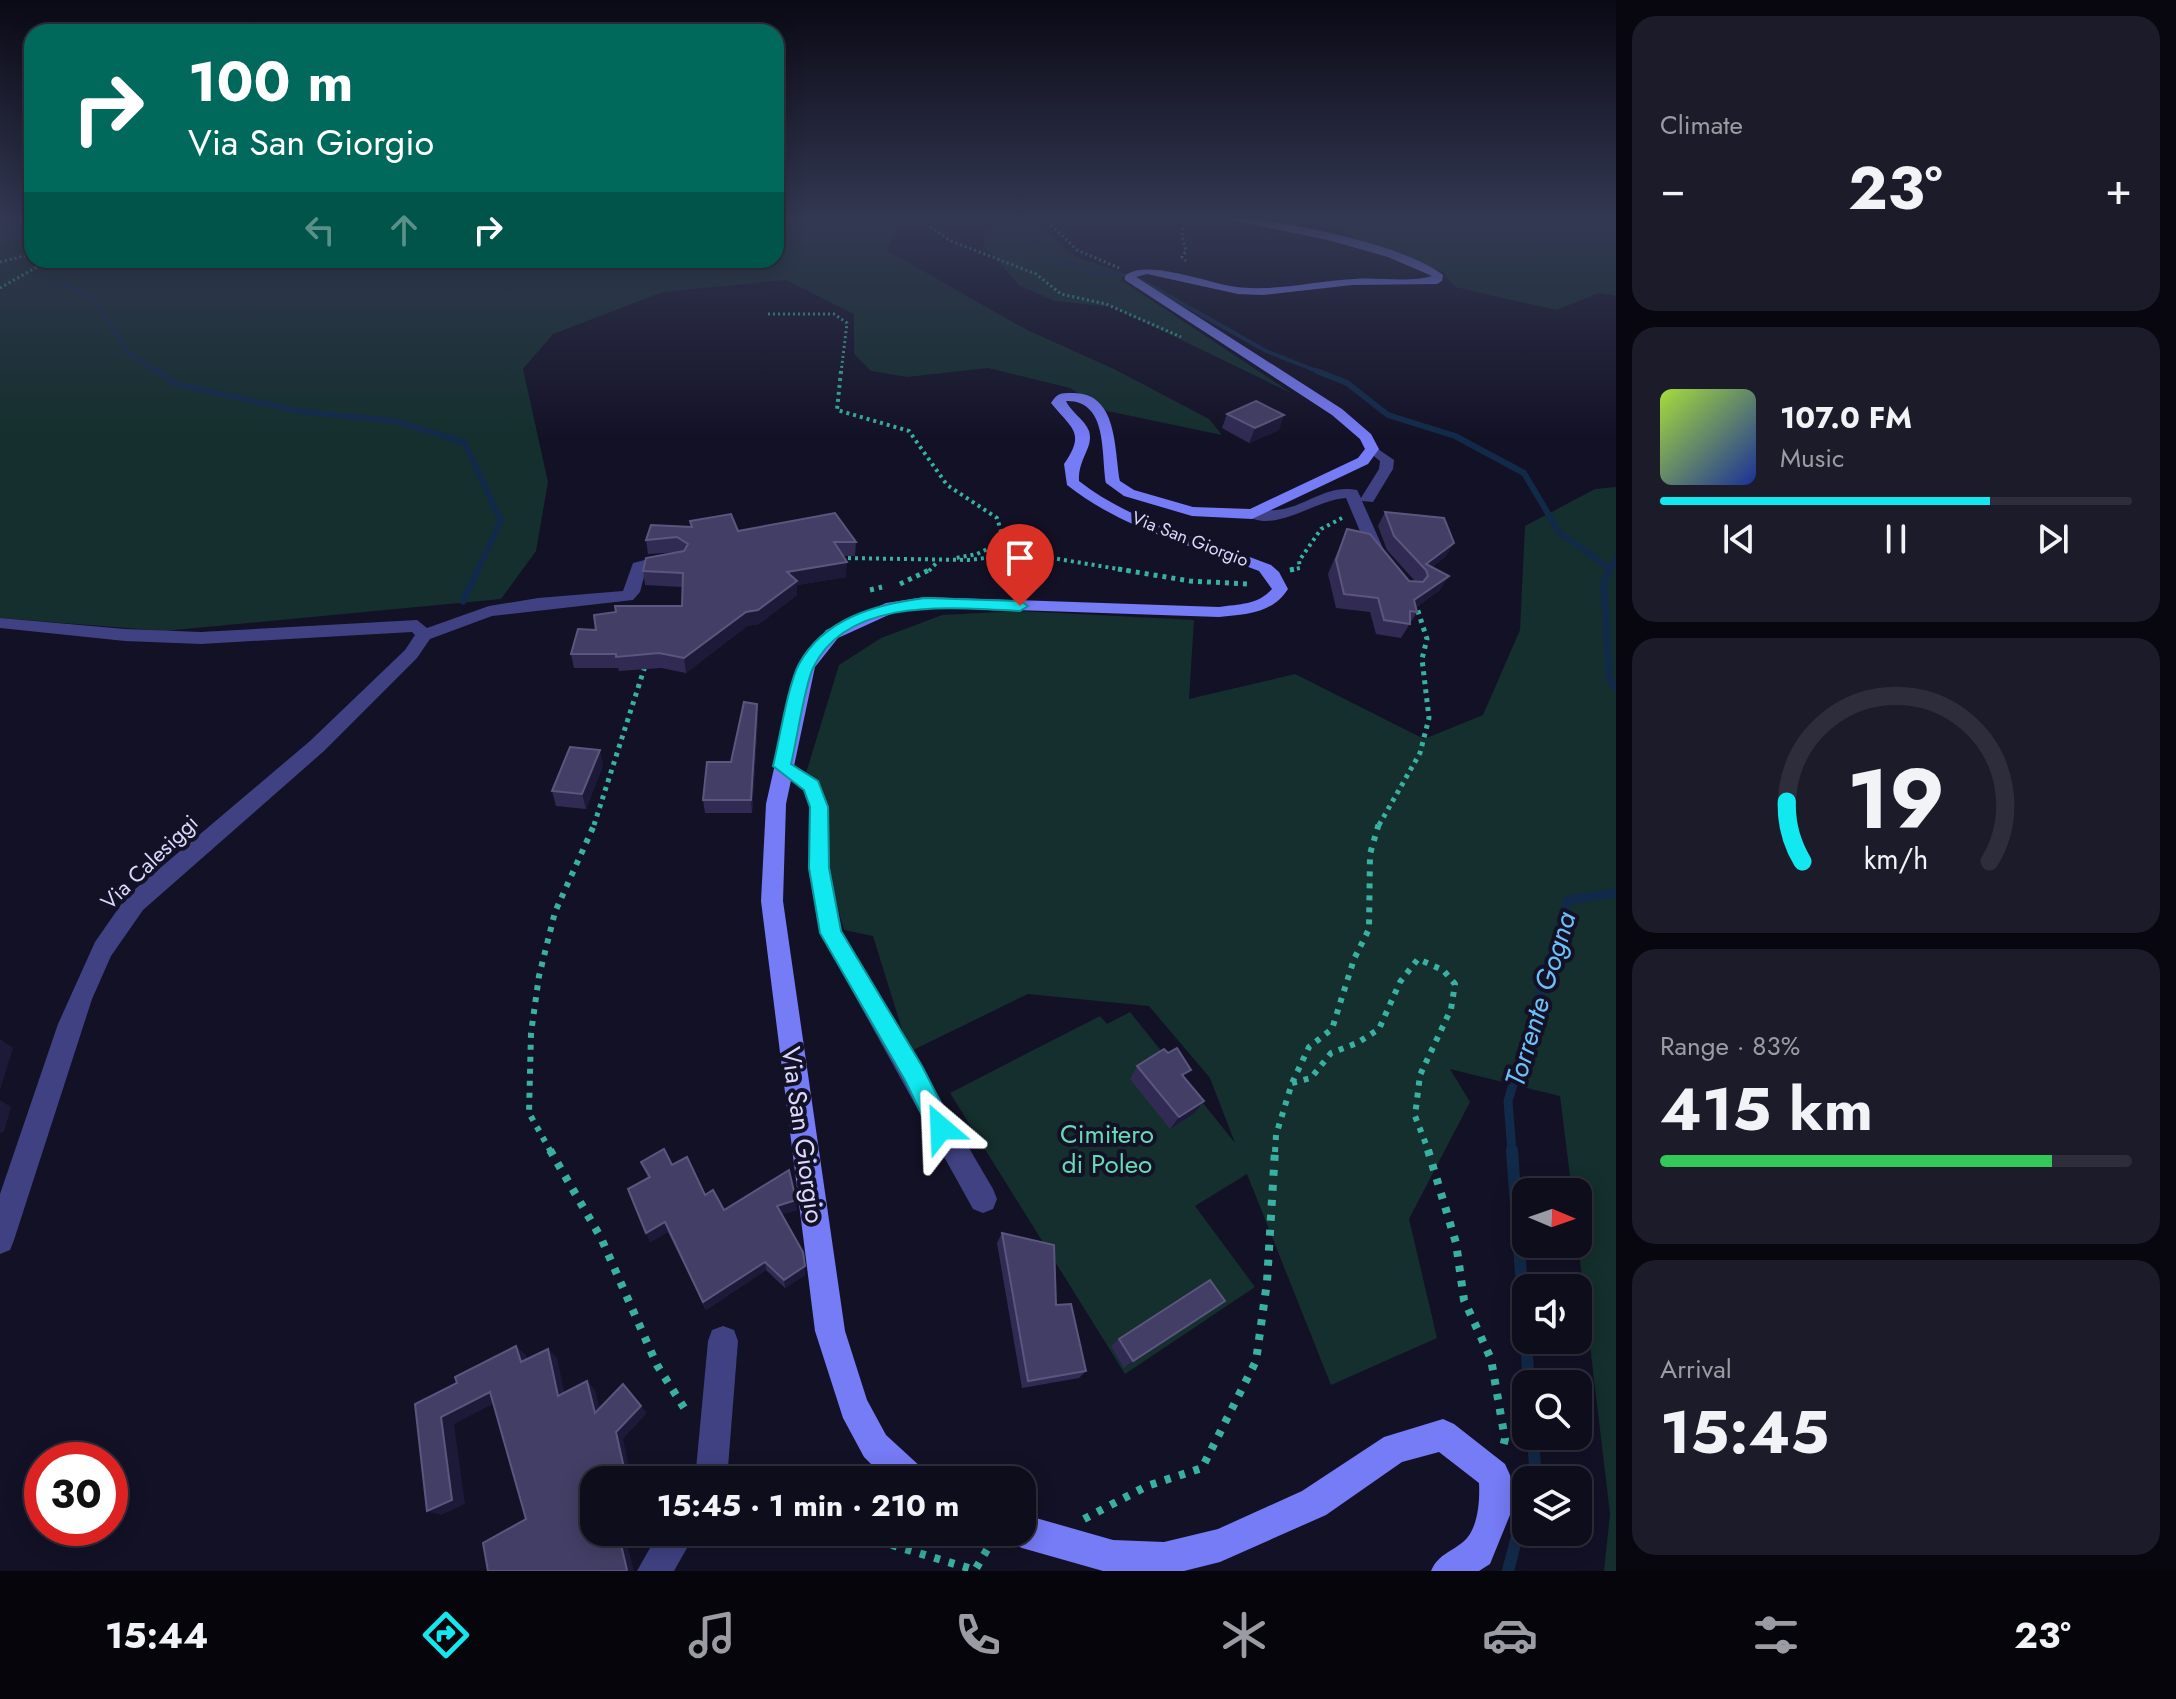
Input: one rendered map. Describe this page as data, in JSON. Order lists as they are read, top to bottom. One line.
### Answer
{"streets":{"street":["Via San Giorgio","Via Calesiggi"]},"water":["Torrente Gogna"],"parks":["Cimitero di Poleo"],"north":"right","page":{"tile":["Climate",["Range · 83%","415 km"],["Arrival","15:45"]],"turn":["100 m","Via San Giorgio"],"heat":["−","23°","+"],"song":["107.0 FM","Music"],"limit":"30","trip":"15:45 · 1 min · 210 m","tabs":["15:44","23°"],"gauge":["19","km/h"]}}
